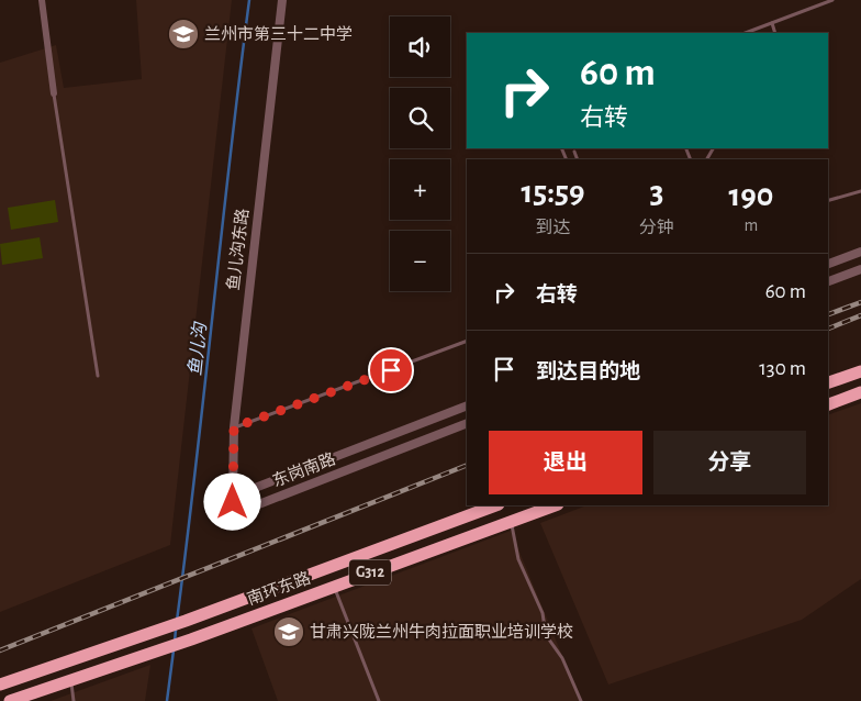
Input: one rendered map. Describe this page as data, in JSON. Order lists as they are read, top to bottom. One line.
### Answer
{"streets":{"highway":["G312","南环东路"],"street":["鱼儿沟东路","东岗南路"]},"crossings":[["鱼儿沟东路","东岗南路"]],"water":["鱼儿沟"],"places":{"school or university":["兰州市第三十二中学","甘肃兴陇兰州牛肉拉面职业培训学校"]},"page":{"map_buttons":["+","−"],"turn":["60 m","右转"],"eta":["15:59","到达","3","分钟","190","m"],"list":[{"name":"右转","value":"60 m"},{"name":"到达目的地","value":"130 m"}],"buttons":["退出","分享"]}}
